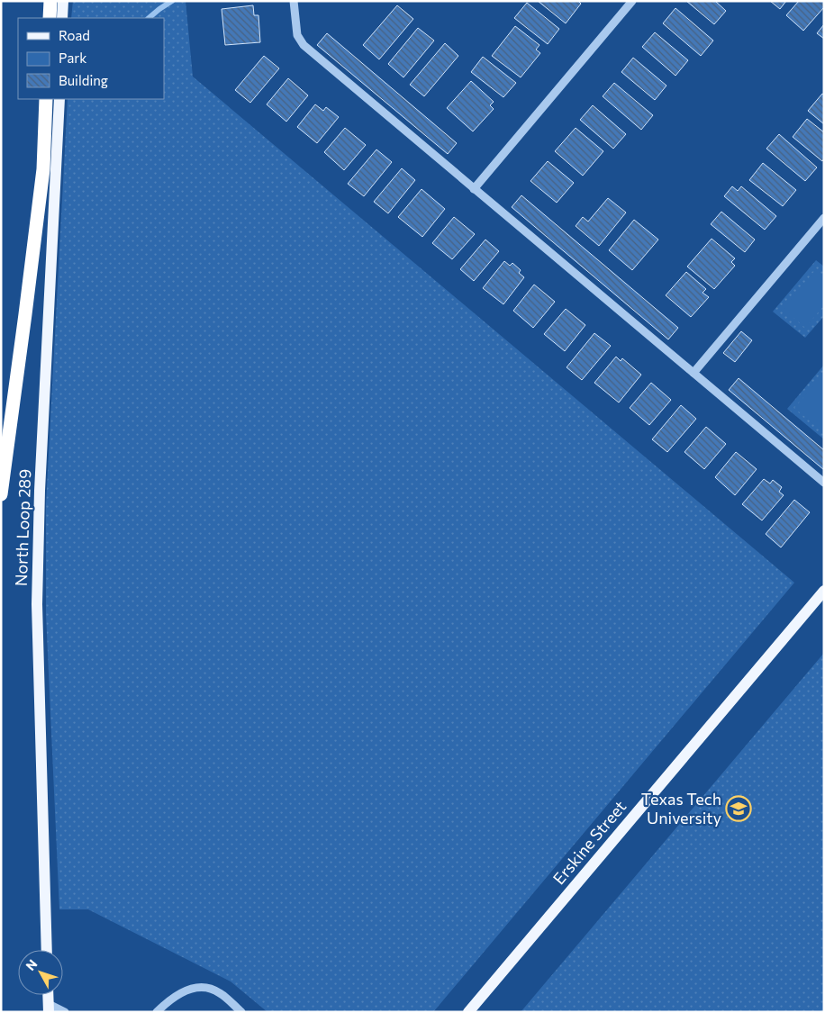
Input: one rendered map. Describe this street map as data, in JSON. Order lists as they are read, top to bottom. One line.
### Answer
{"streets":{"main road":["North Loop 289","Erskine Street"]},"places":{"school or university":["Texas Tech University"]},"legend":["Road","Park","Building"],"north":"top left"}
